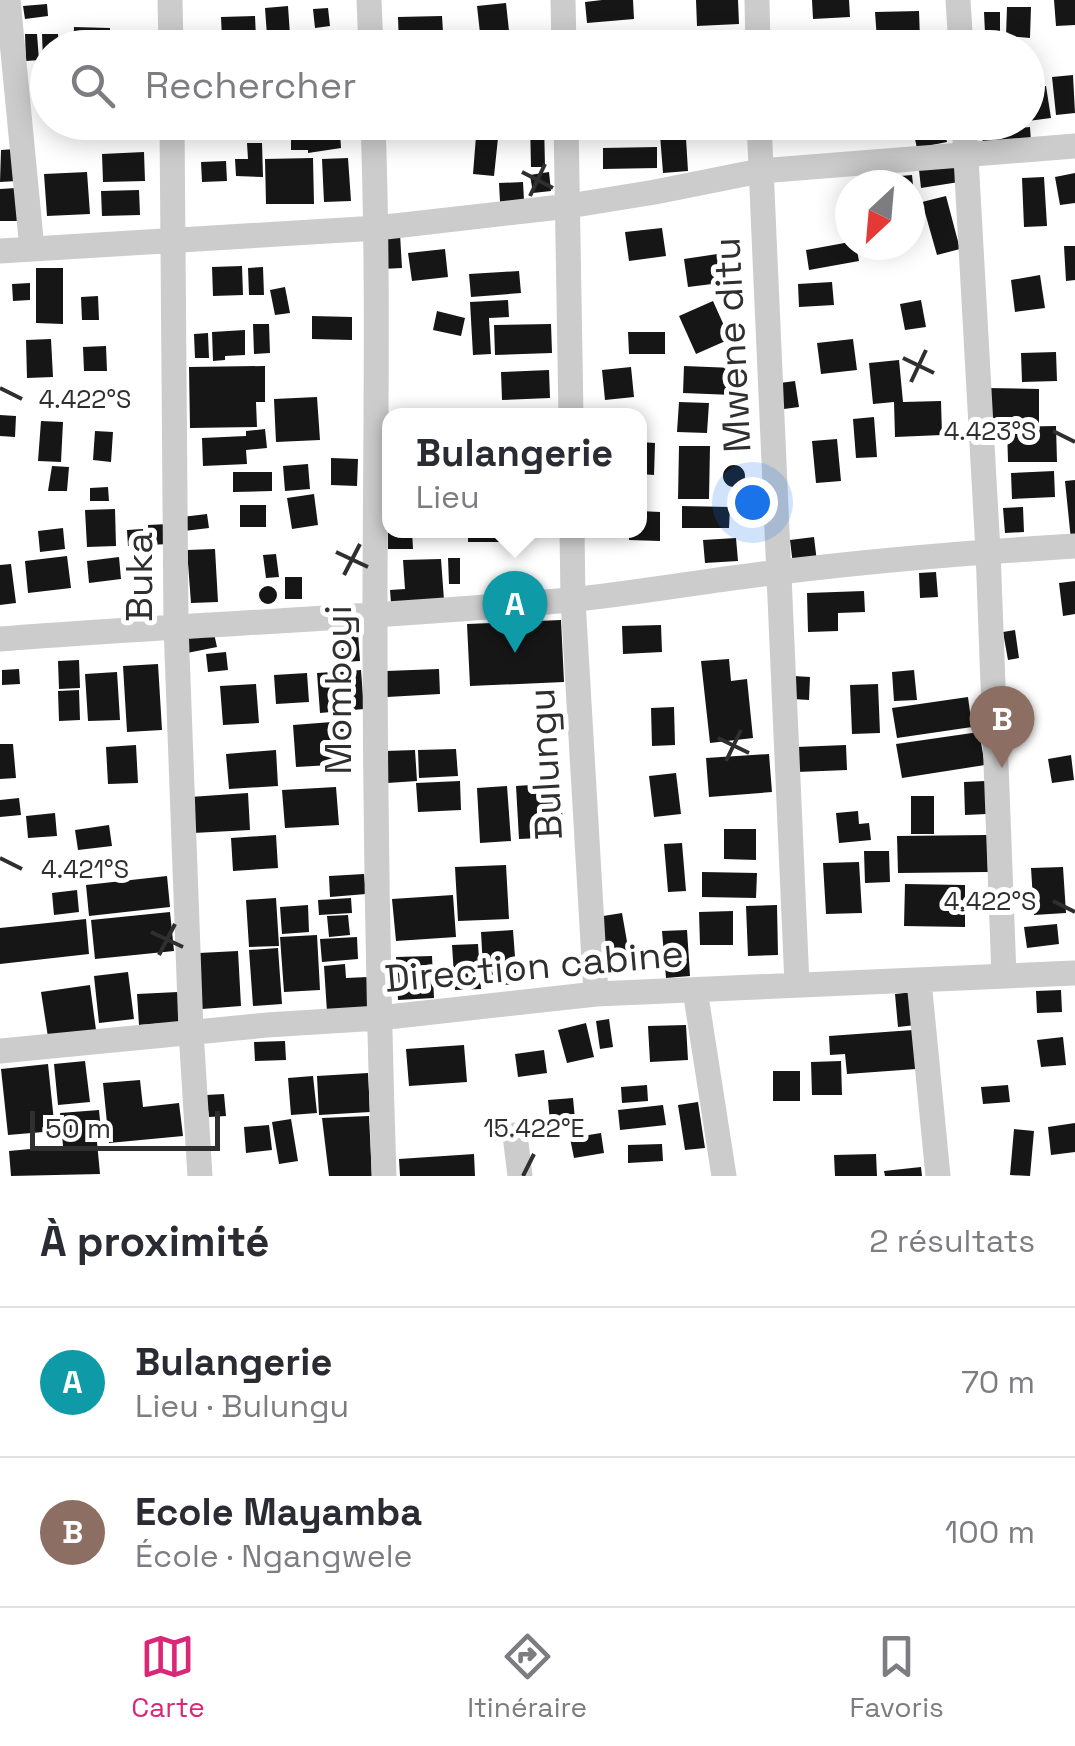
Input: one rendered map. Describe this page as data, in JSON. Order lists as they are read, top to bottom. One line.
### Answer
{"streets":{"street":["Mwene ditu","Buka","Momboyi","Bulungu","Direction cabine"]},"crossings":[["Mwene ditu","Direction cabine"],["Buka","Direction cabine"],["Momboyi","Direction cabine"],["Bulungu","Direction cabine"]],"scale_bar":"50 m","north":"bottom left","page":{"search":"Rechercher","popup":["Bulangerie","Lieu"],"pins":["A","B"],"scale":"50 m","heading":["À proximité","2 résultats"],"list":[{"mark":"A","name":"Bulangerie","note":"Lieu · Bulungu","value":"70 m"},{"mark":"B","name":"Ecole Mayamba","note":"École · Ngangwele","value":"100 m"}],"nav":["Carte","Itinéraire","Favoris"]},"coordinates":["4.422°S","4.423°S","4.421°S","15.422°E"]}
